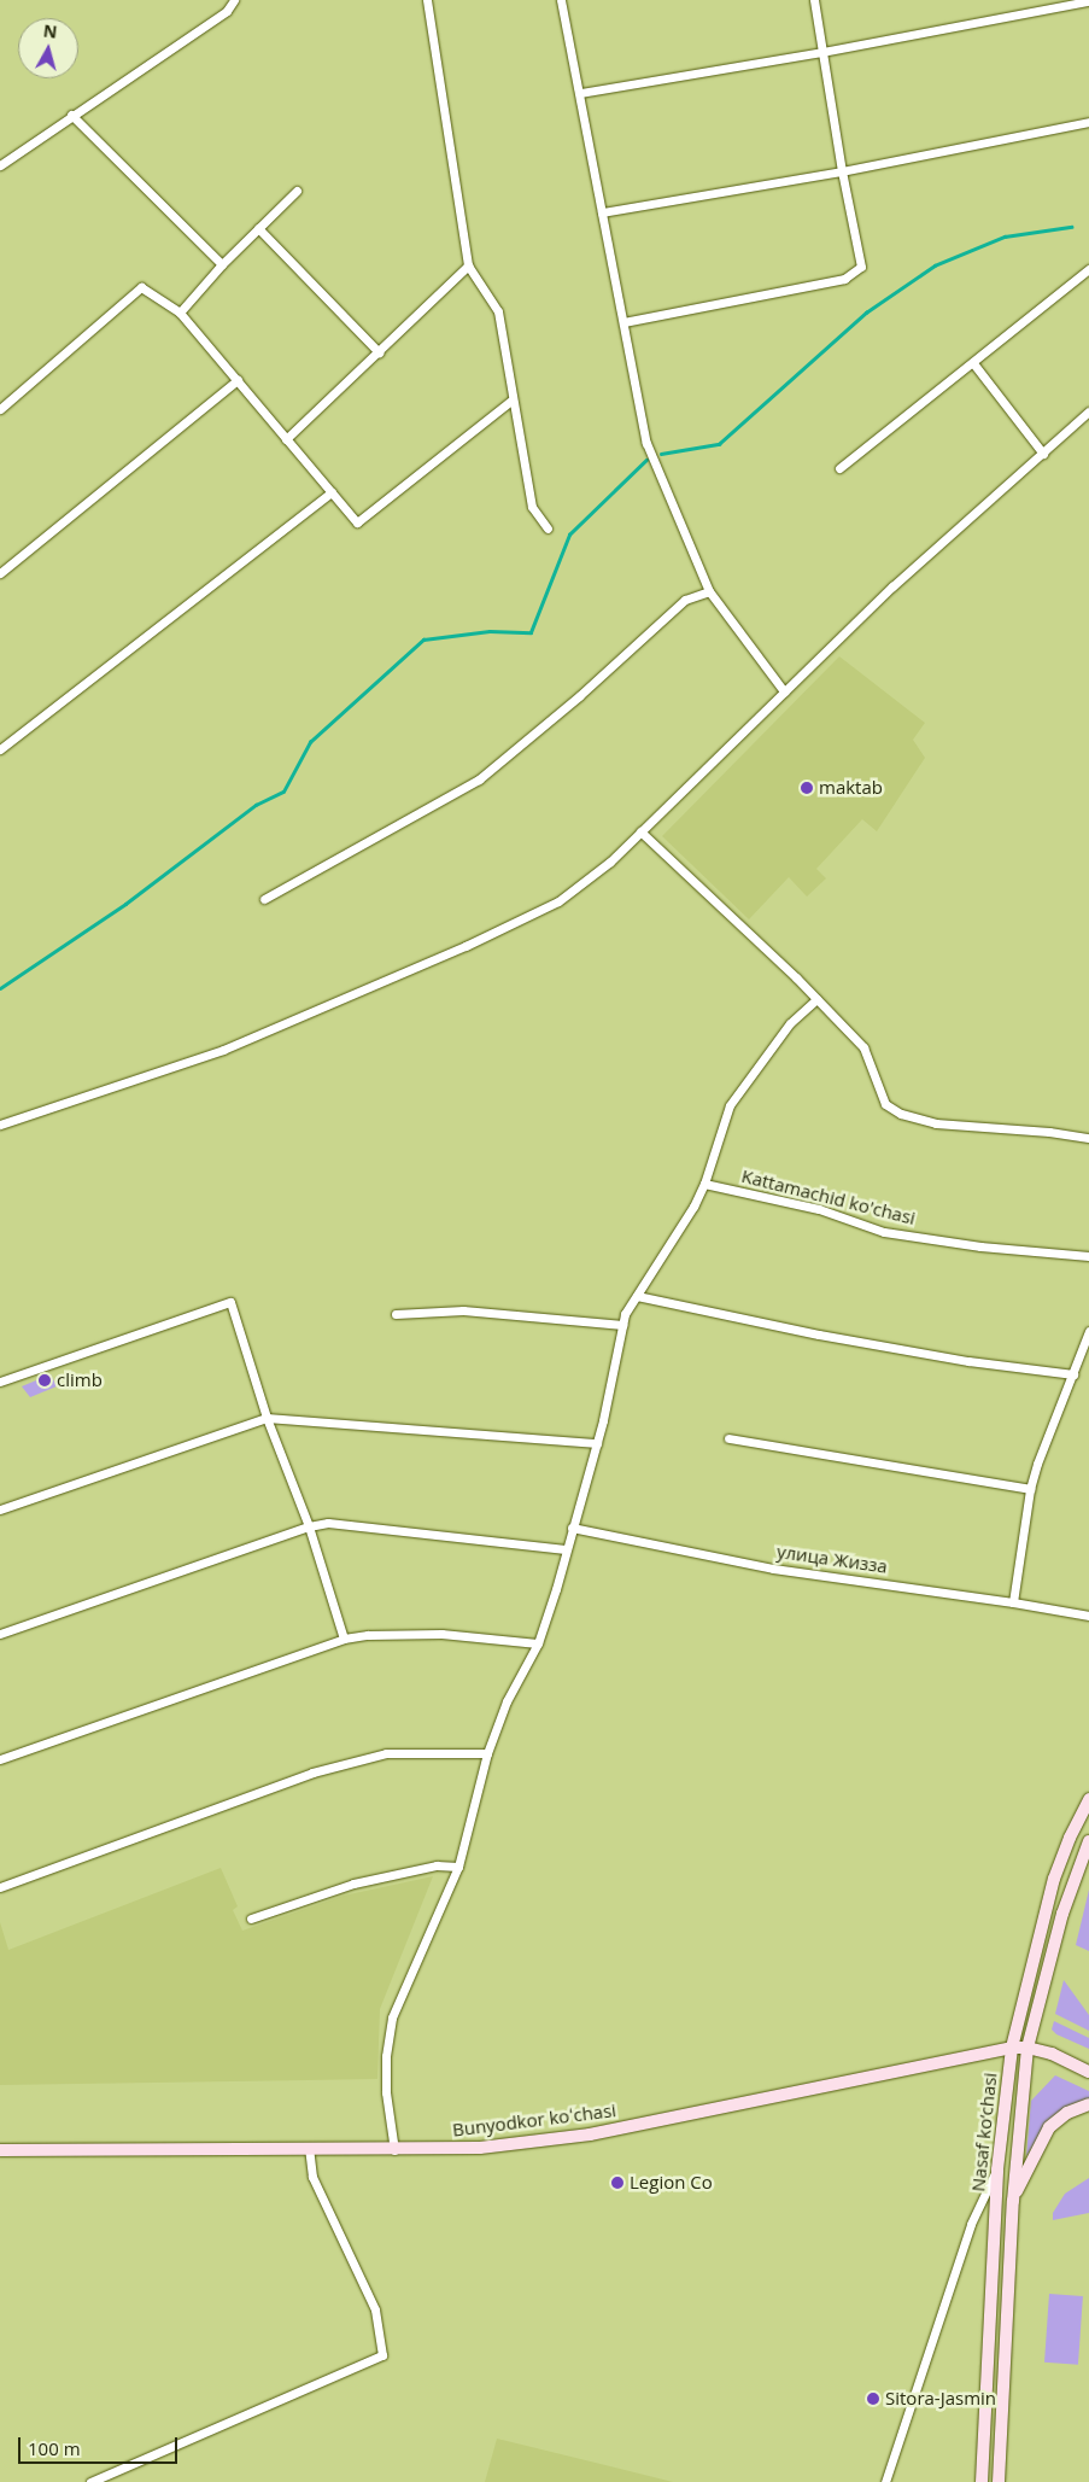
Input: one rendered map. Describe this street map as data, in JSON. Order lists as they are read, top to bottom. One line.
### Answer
{"streets":{"main road":["Bunyodkor koʻchasi","Nasaf ko‘chasi"],"street":["Kattamachid ko'chasi","улица Жизза"]},"crossings":[["Bunyodkor koʻchasi","Nasaf ko‘chasi"]],"places":["maktab","climb","Legion Co","Sitora-Jasmin"],"scale_bar":"100 m","north":"top"}
